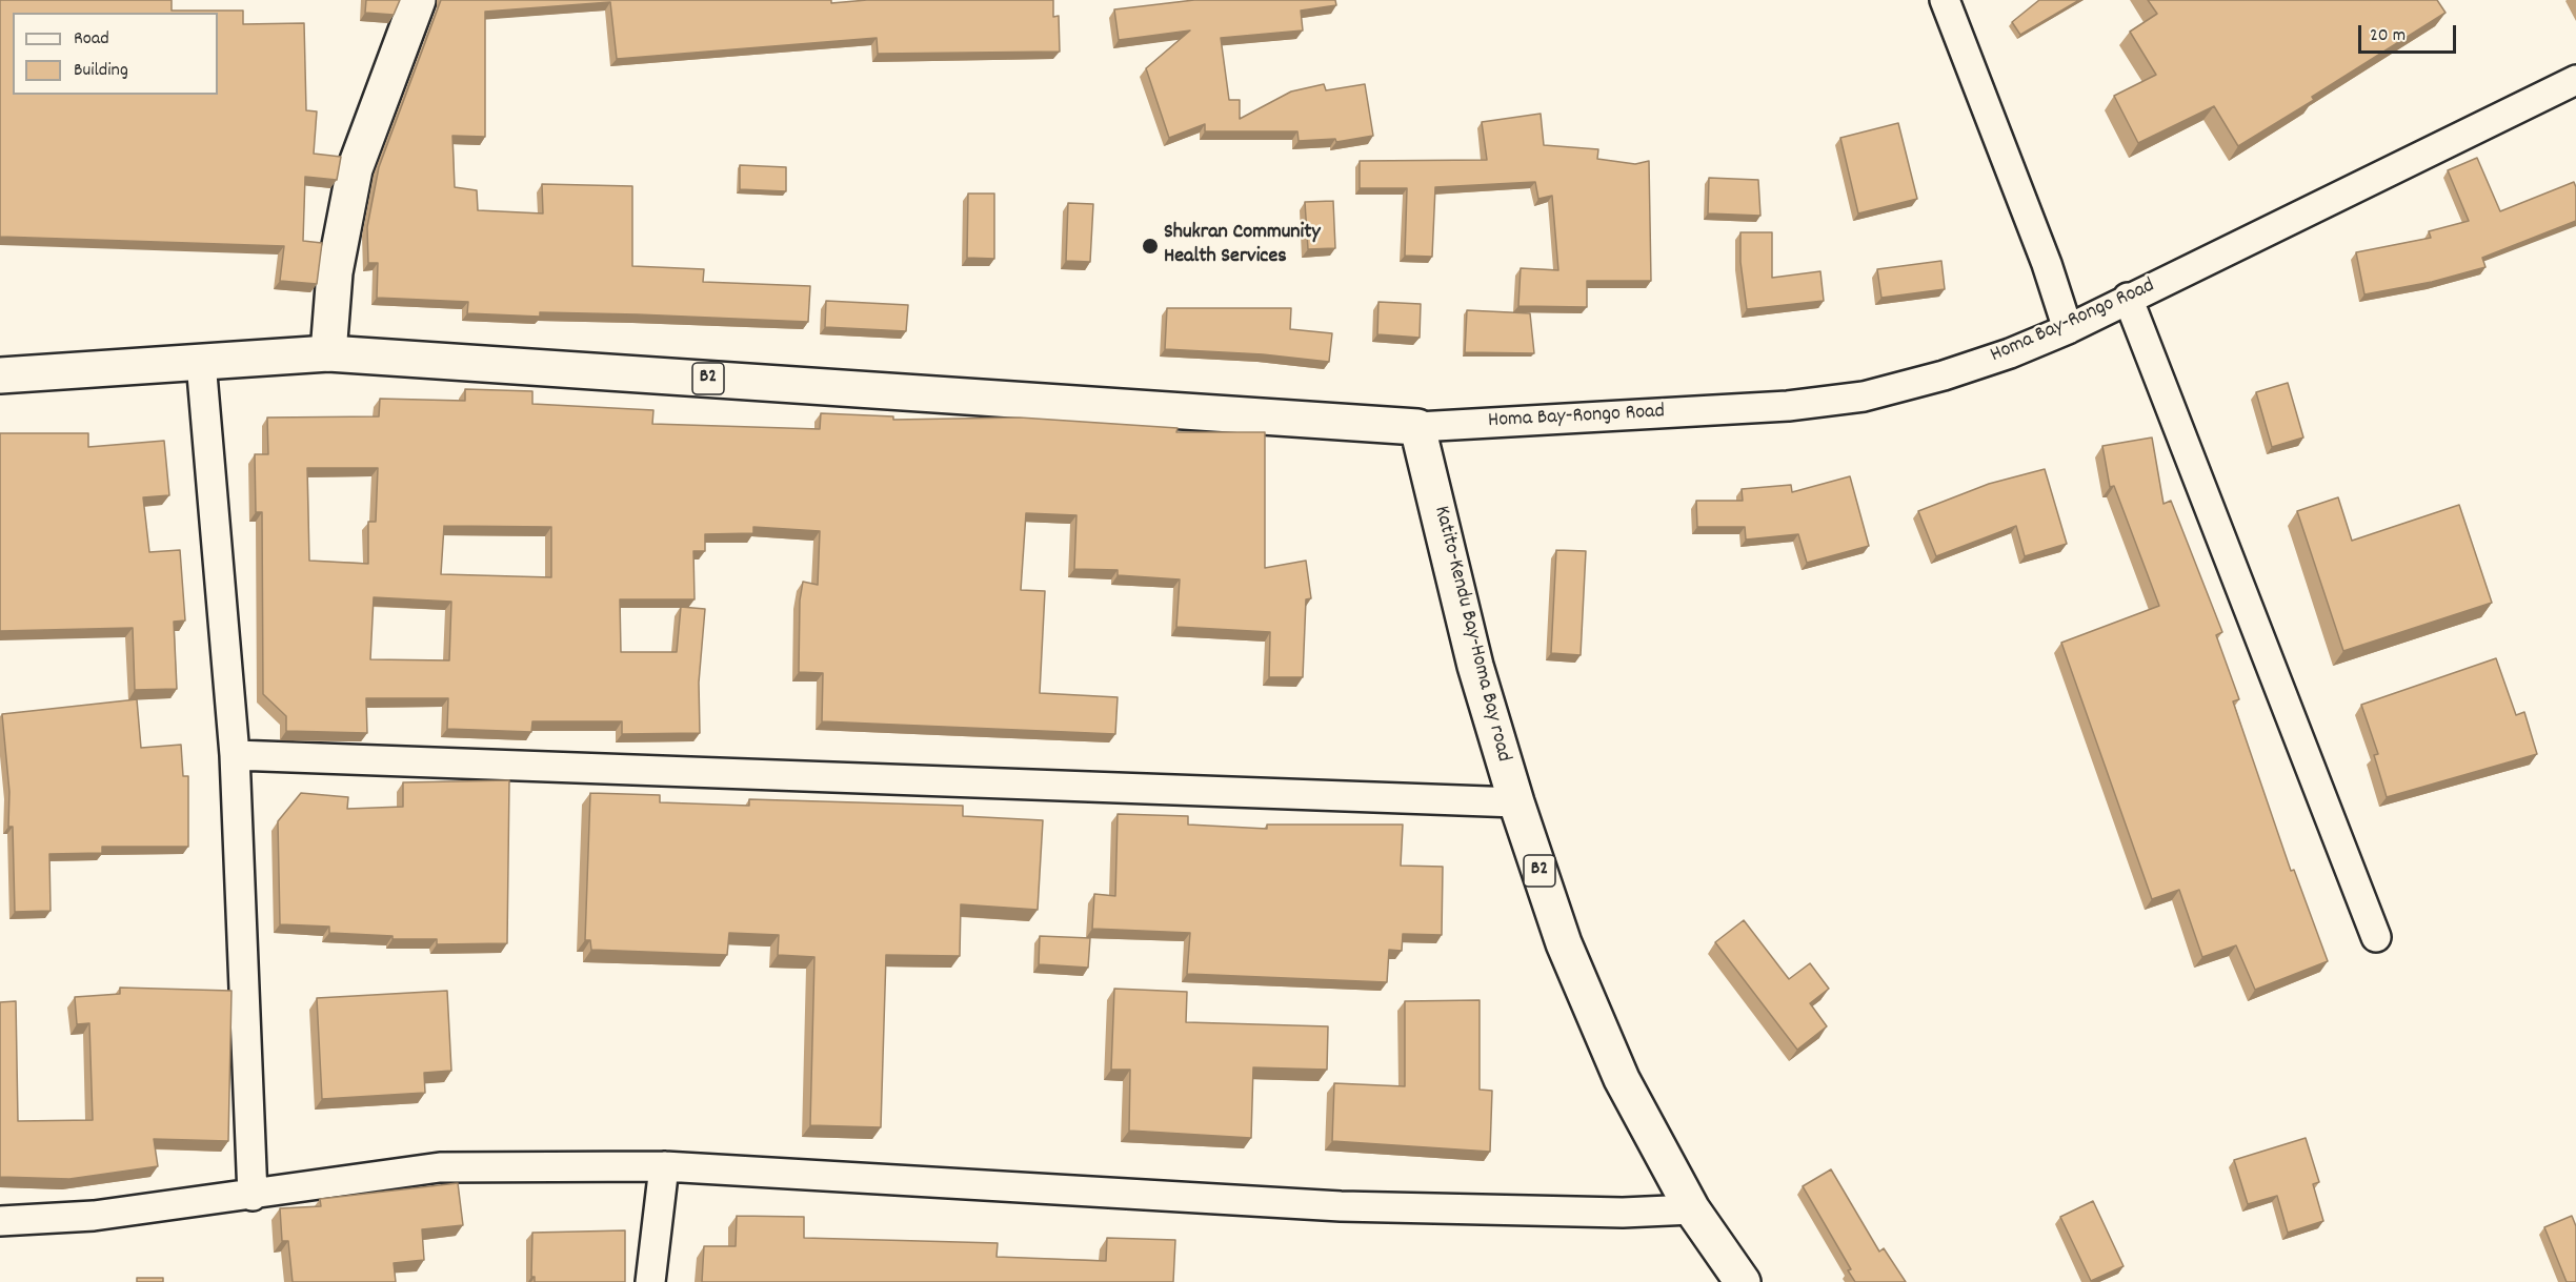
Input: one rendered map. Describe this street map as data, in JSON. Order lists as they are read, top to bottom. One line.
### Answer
{"streets":{"main road":["B2","Katito-Kendu Bay-Homa Bay road"],"street":["Homa Bay-Rongo Road"]},"crossings":[["Homa Bay-Rongo Road","B2"],["Homa Bay-Rongo Road","Katito-Kendu Bay-Homa Bay road"],["B2","Katito-Kendu Bay-Homa Bay road"]],"places":["Shukran Community Health Services"],"legend":["Road","Building"],"scale_bar":"20 m"}
